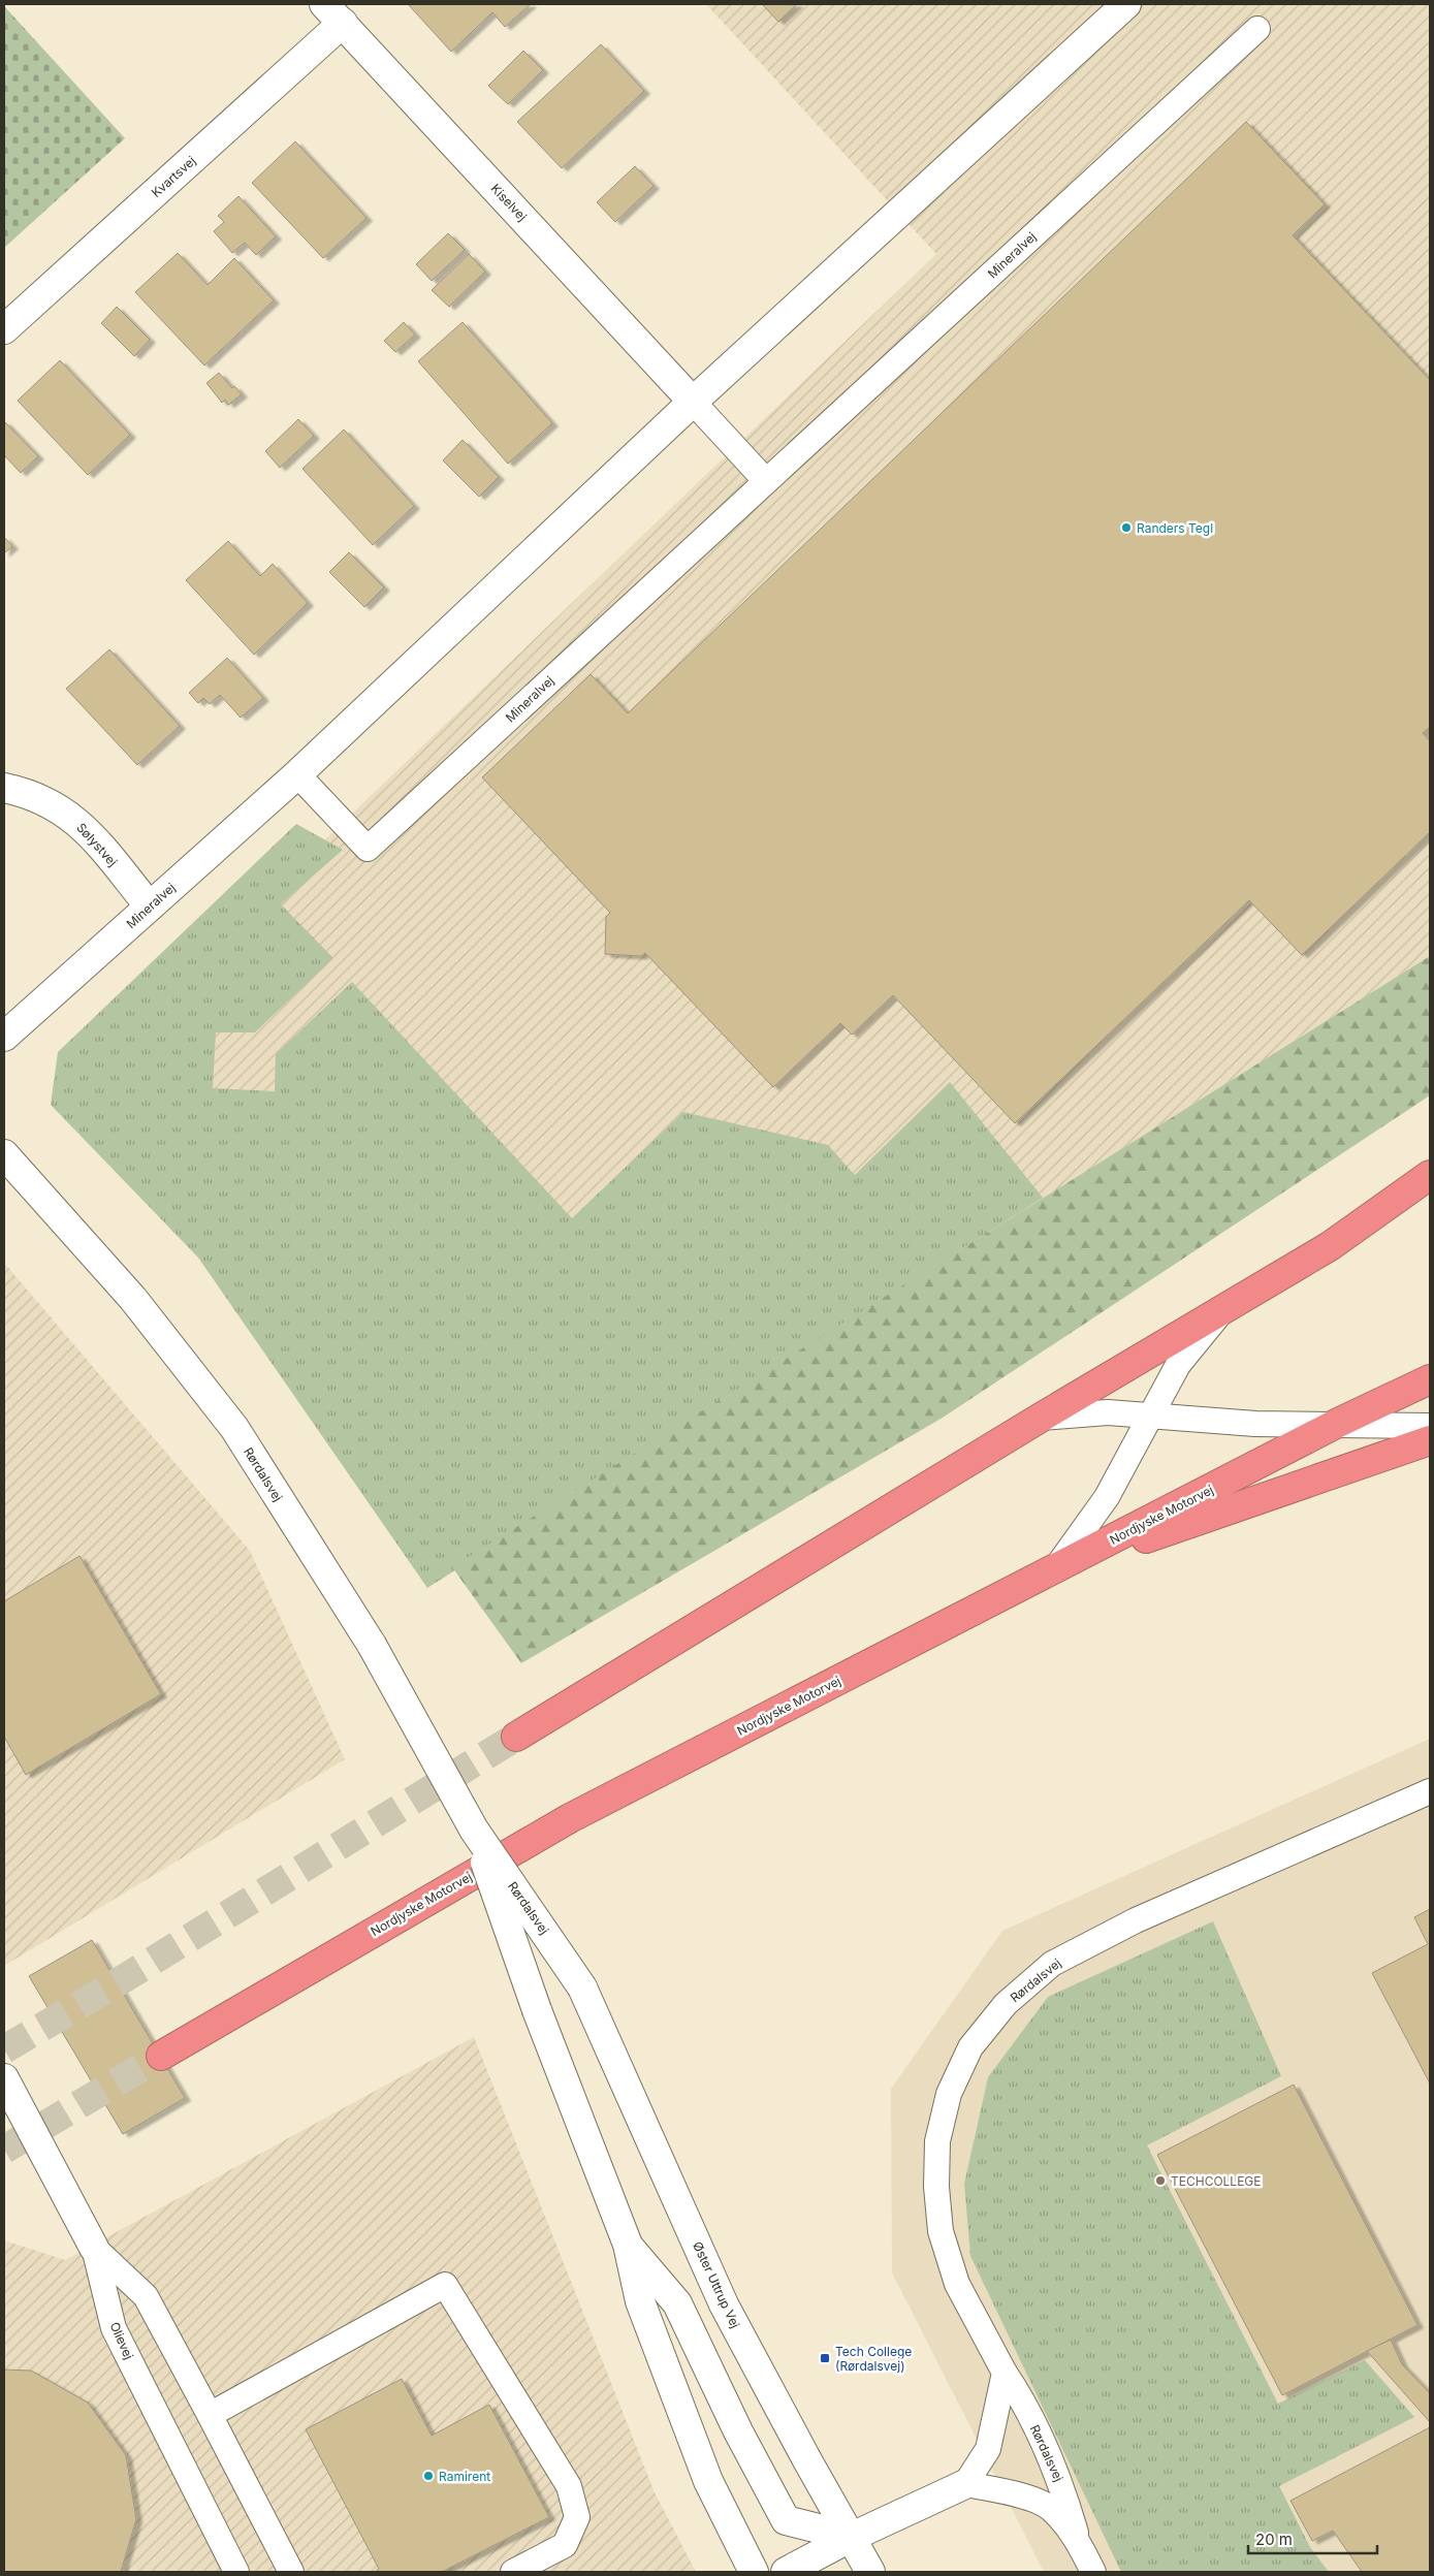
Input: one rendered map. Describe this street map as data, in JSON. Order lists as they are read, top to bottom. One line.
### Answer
{"streets":{"highway":["Nordjyske Motorvej"],"street":["Kvartsvej","Kiselvej","Mineralvej","Sølystvej","Rørdalsvej","Øster Uttrup Vej","Olievej"]},"crossings":[["Kvartsvej","Kiselvej"],["Kiselvej","Mineralvej"],["Mineralvej","Sølystvej"],["Rørdalsvej","Øster Uttrup Vej"]],"places":{"other":["Randers Tegl","TECHCOLLEGE","Ramirent"],"transit":["Tech College (Rørdalsvej)"]},"scale_bar":"20 m"}
